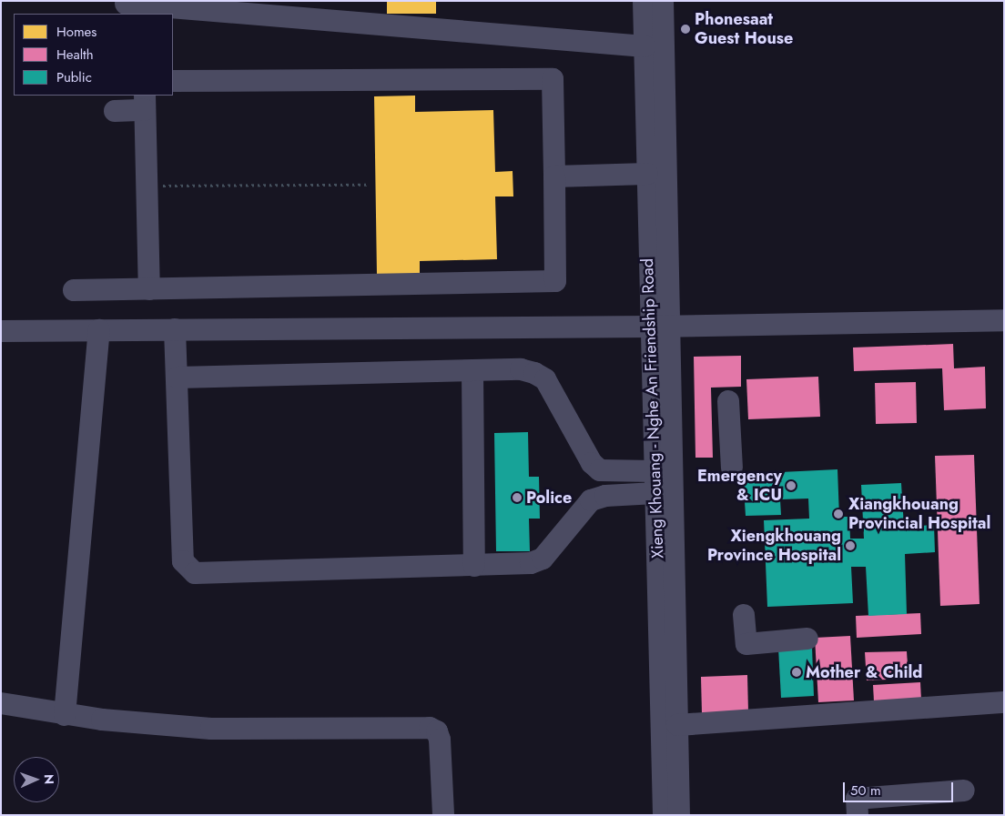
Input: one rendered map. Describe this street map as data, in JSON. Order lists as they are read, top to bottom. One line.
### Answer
{"streets":{"street":["Xieng Khouang - Nghe An Friendship Road"]},"places":["Phonesaat Guest House","Emergency & ICU","Police","Xiangkhouang Provincial Hospital","Xiengkhouang Province Hospital","Mother & Child"],"legend":["Homes","Health","Public"],"scale_bar":"50 m","north":"right"}
